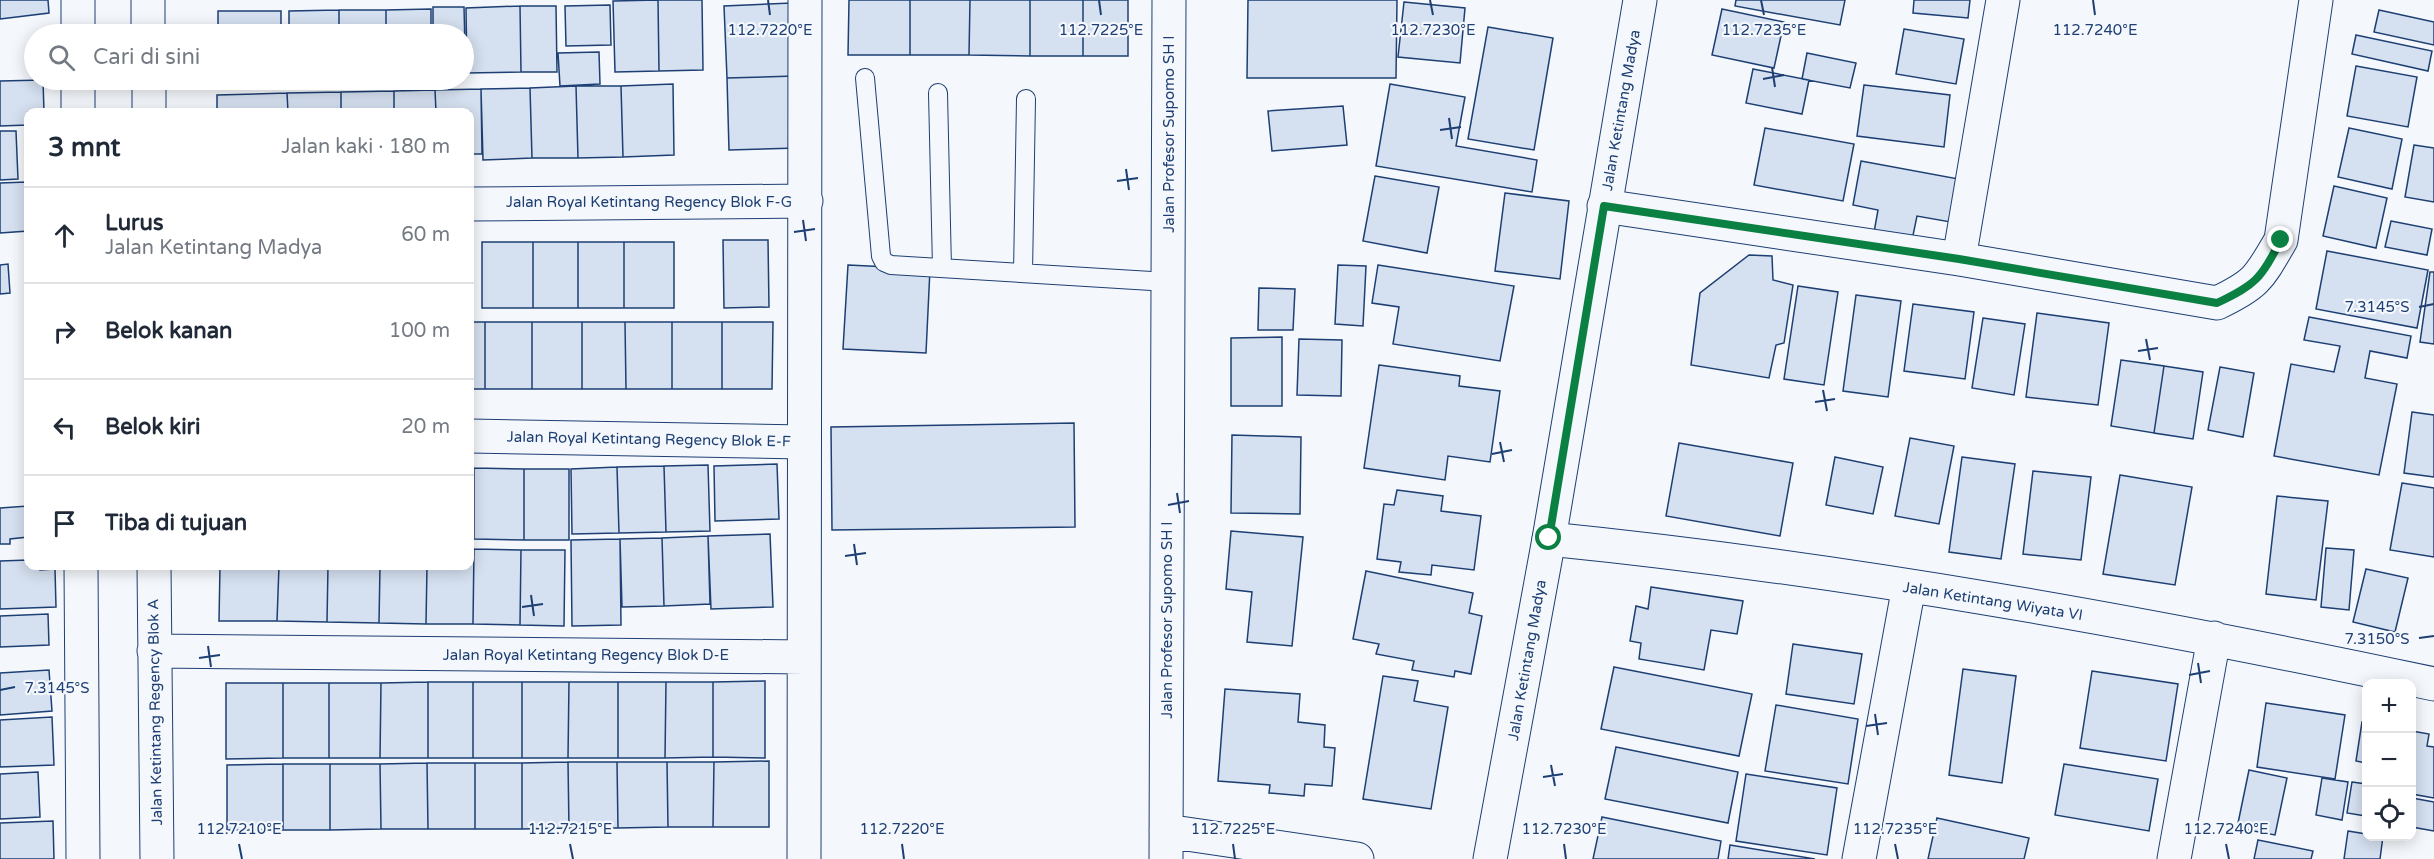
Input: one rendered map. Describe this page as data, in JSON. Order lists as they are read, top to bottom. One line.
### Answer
{"streets":{"street":["Jalan Ketintang Madya","Jalan Profesor Supomo SH I","Jalan Royal Ketintang Regency Blok F-G","Jalan Royal Ketintang Regency Blok E-F","Jalan Ketintang Wiyata VI","Jalan Royal Ketintang Regency Blok D-E","Jalan Ketintang Regency Blok A"]},"crossings":[["Jalan Ketintang Madya","Jalan Ketintang Wiyata VI"],["Jalan Royal Ketintang Regency Blok F-G","Jalan Royal Ketintang Regency Blok E-F"],["Jalan Royal Ketintang Regency Blok D-E","Jalan Ketintang Regency Blok A"]],"page":{"search":"Cari di sini","heading":["3 mnt","Jalan kaki · 180 m"],"list":[["Lurus","Jalan Ketintang Madya","60 m"],["Belok kanan","100 m"],["Belok kiri","20 m"],"Tiba di tujuan"],"map_buttons":["+","−"]},"coordinates":["112.7220°E","112.7225°E","112.7230°E","112.7235°E","112.7240°E","7.3145°S","7.3150°S","112.7210°E","112.7215°E"]}
